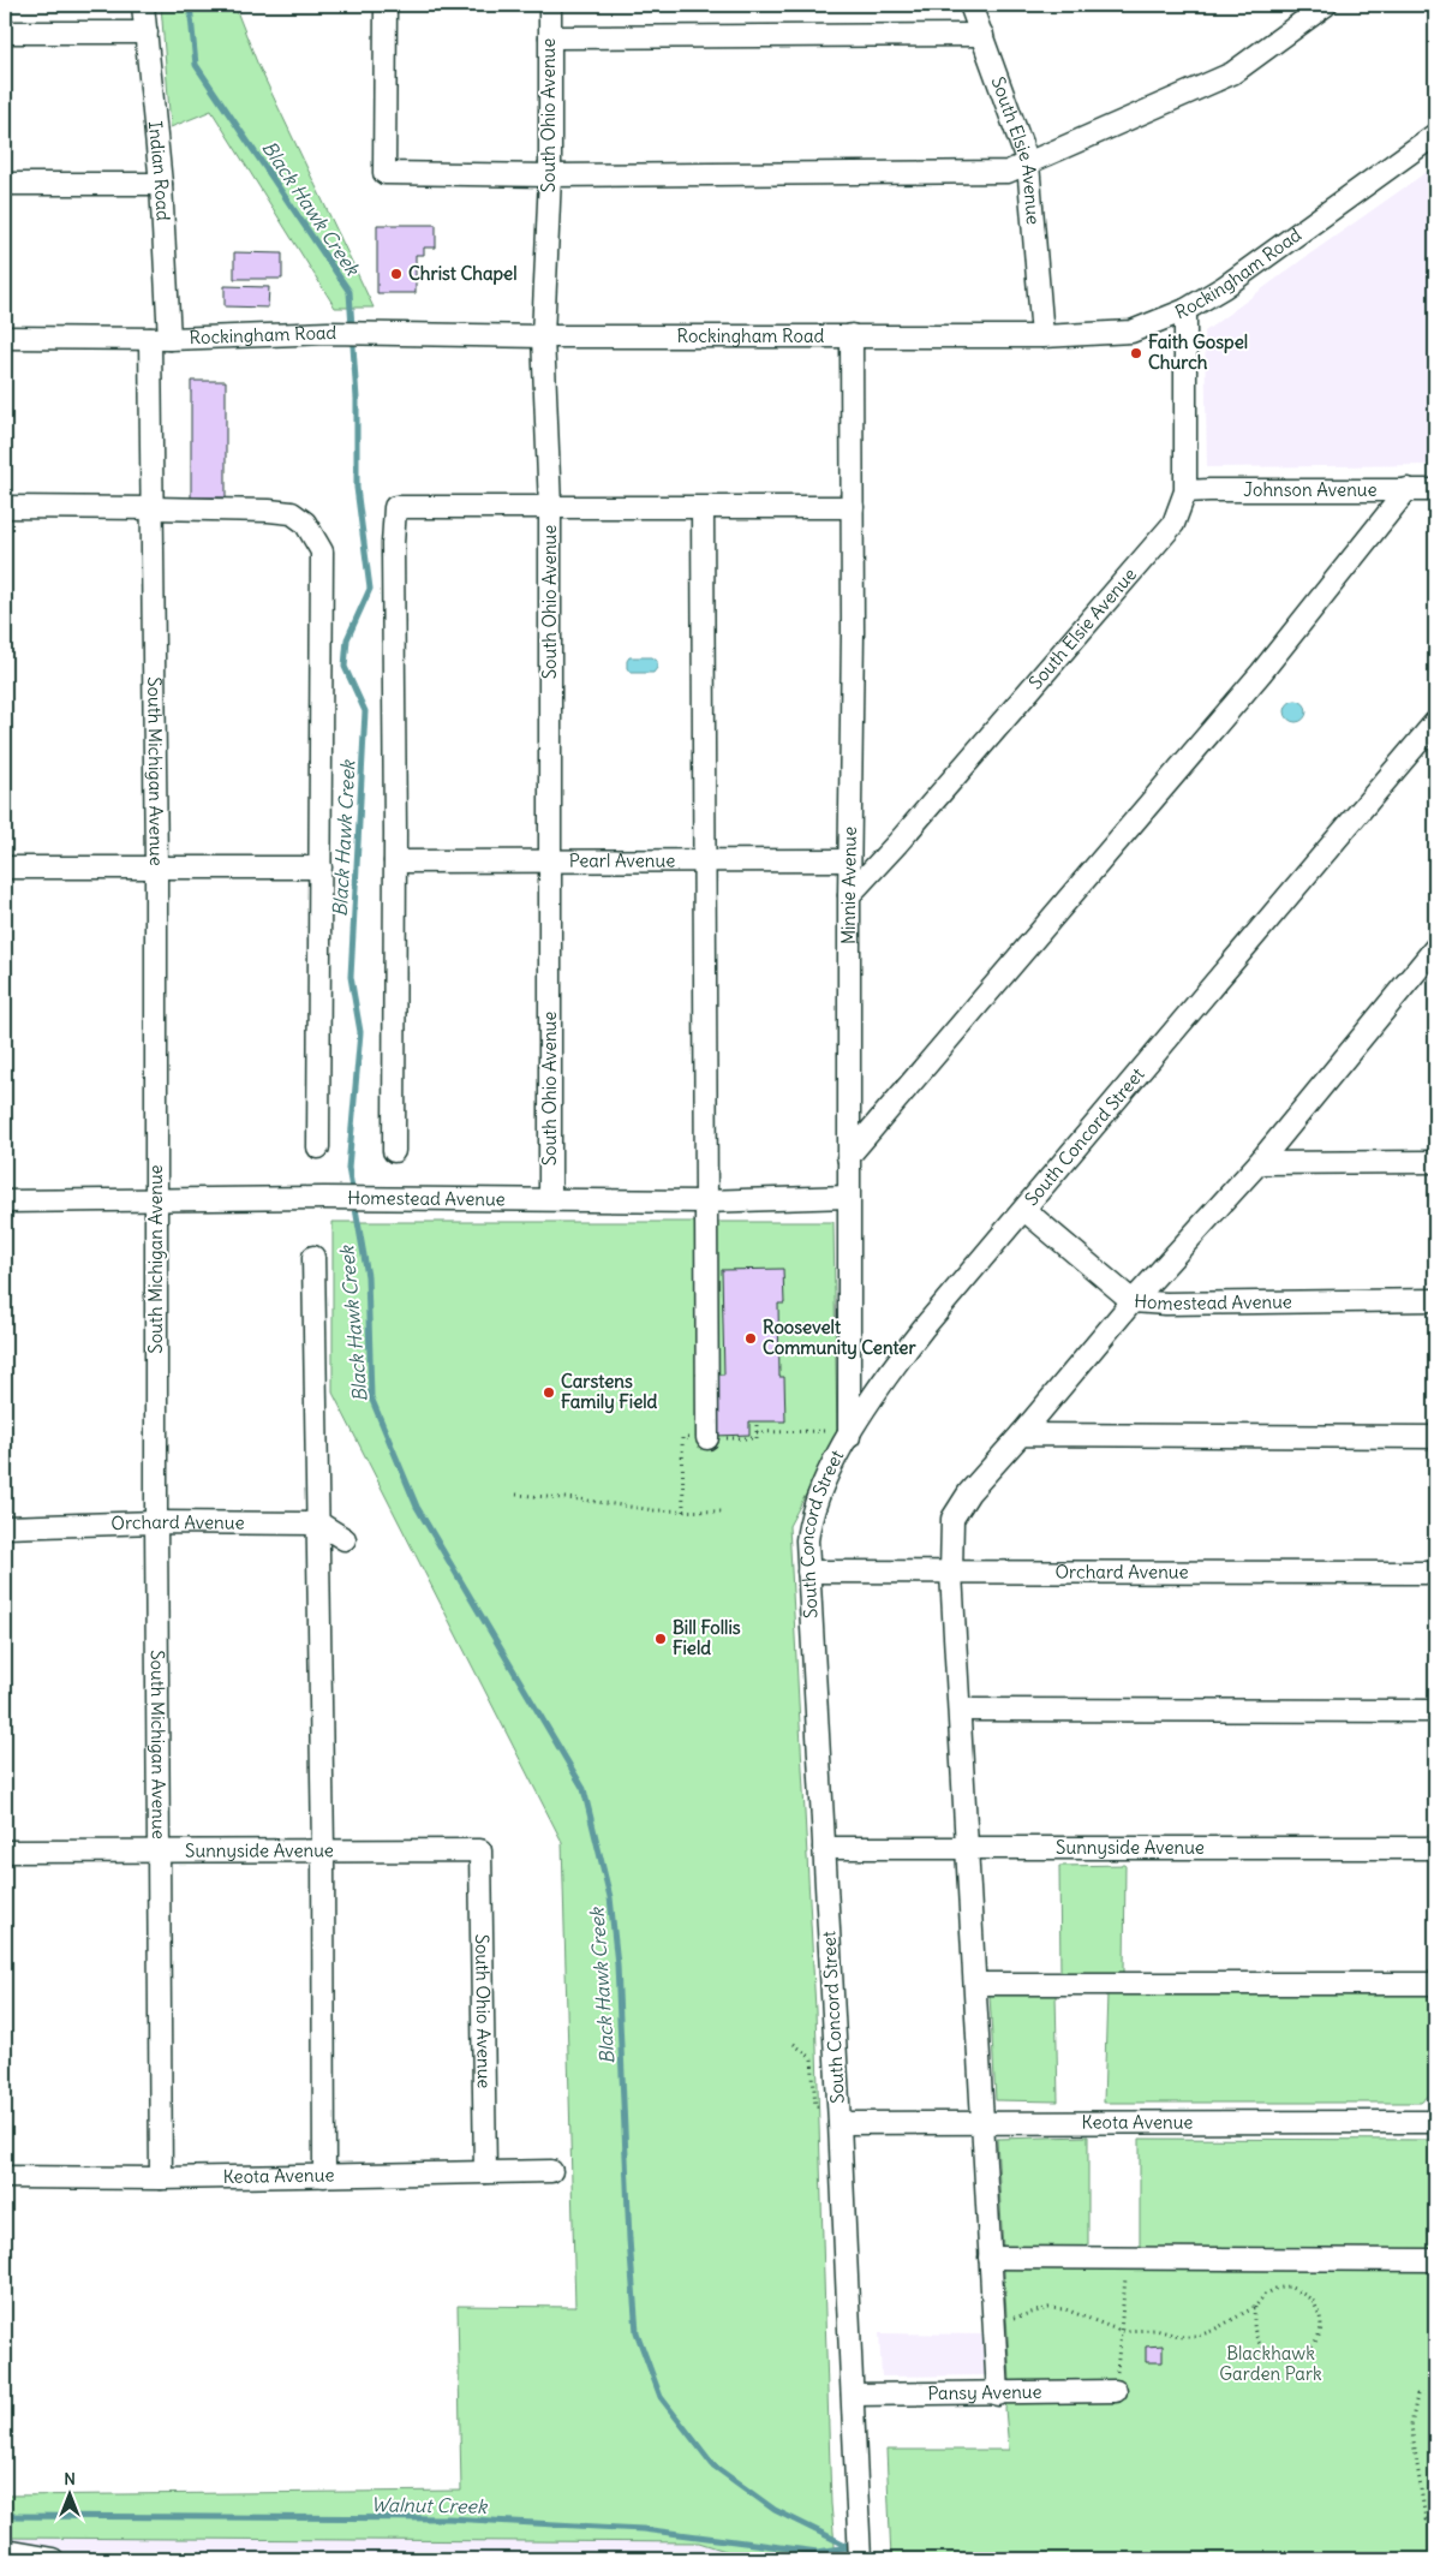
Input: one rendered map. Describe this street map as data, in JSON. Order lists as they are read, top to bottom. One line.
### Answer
{"streets":{"street":["South Ohio Avenue","South Elsie Avenue","Indian Road","Rockingham Road","Johnson Avenue","South Michigan Avenue","Pearl Avenue","Minnie Avenue","South Concord Street","Homestead Avenue","Orchard Avenue","Sunnyside Avenue","Keota Avenue","Pansy Avenue"]},"crossings":[["South Ohio Avenue","Rockingham Road"],["South Ohio Avenue","Pearl Avenue"],["South Ohio Avenue","Homestead Avenue"],["South Ohio Avenue","Sunnyside Avenue"],["South Ohio Avenue","Keota Avenue"],["South Elsie Avenue","Rockingham Road"],["South Elsie Avenue","Johnson Avenue"],["South Elsie Avenue","Minnie Avenue"],["Indian Road","Rockingham Road"],["Indian Road","South Michigan Avenue"],["Rockingham Road","South Michigan Avenue"],["Rockingham Road","Minnie Avenue"],["South Michigan Avenue","Homestead Avenue"],["South Michigan Avenue","Orchard Avenue"],["South Michigan Avenue","Sunnyside Avenue"],["South Michigan Avenue","Keota Avenue"],["Pearl Avenue","Minnie Avenue"],["Minnie Avenue","South Concord Street"],["Minnie Avenue","Homestead Avenue"],["South Concord Street","Homestead Avenue"],["South Concord Street","Orchard Avenue"],["South Concord Street","Sunnyside Avenue"],["South Concord Street","Keota Avenue"],["South Concord Street","Pansy Avenue"]],"water":["Black Hawk Creek","Walnut Creek"],"parks":["Blackhawk Garden Park"],"places":["Christ Chapel","Faith Gospel Church","Roosevelt Community Center","Carstens Family Field","Bill Follis Field"],"north":"top"}
